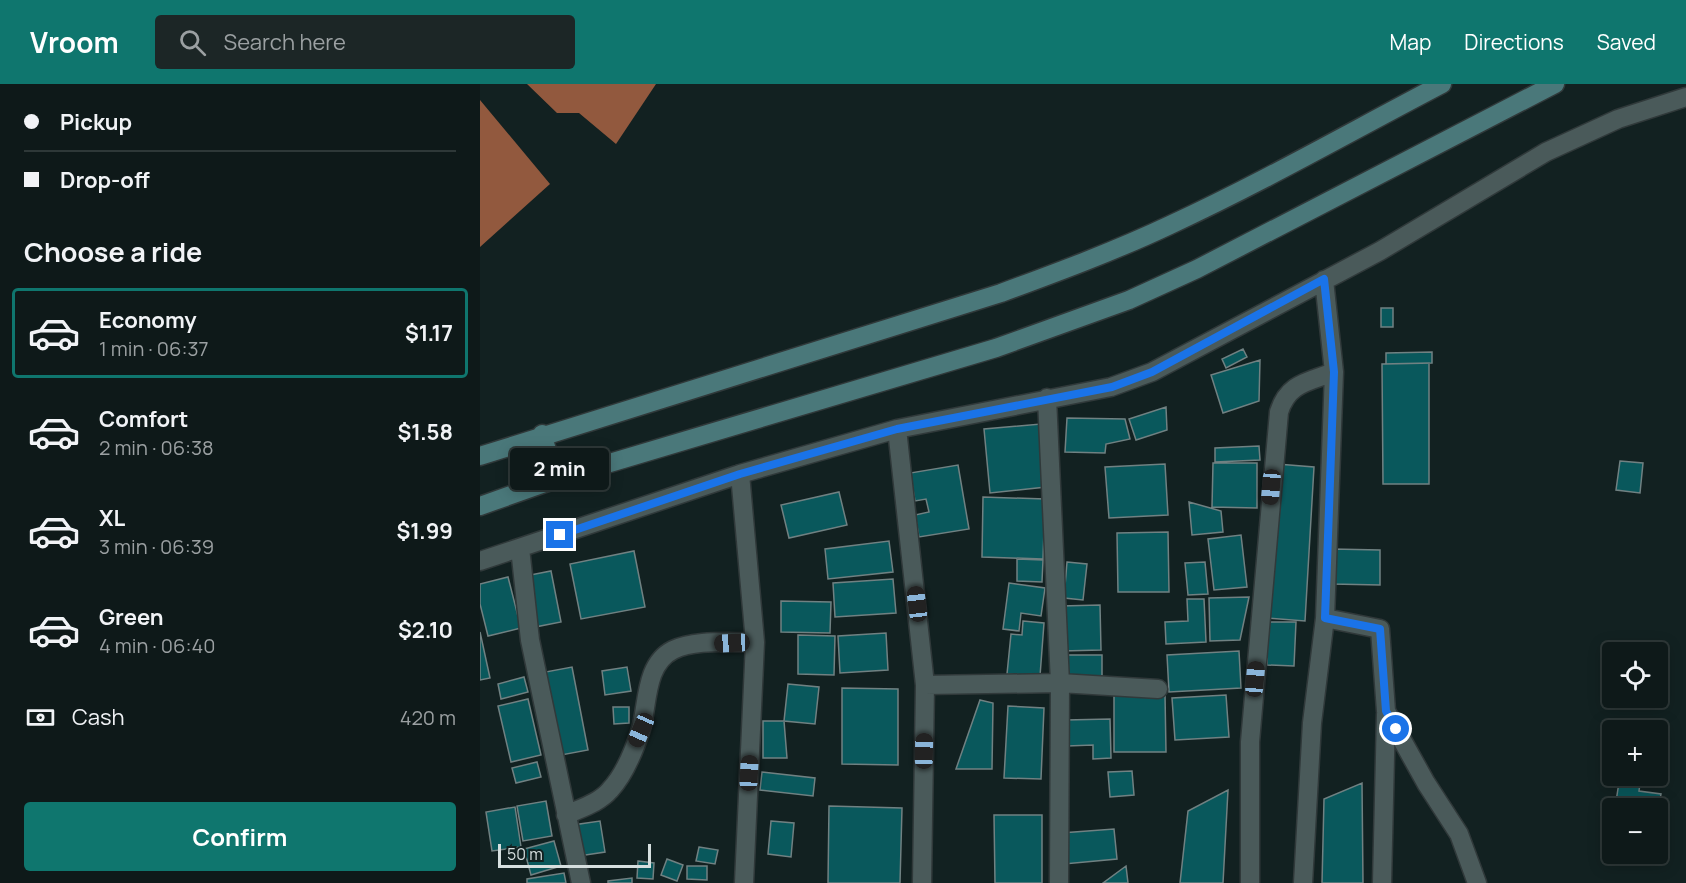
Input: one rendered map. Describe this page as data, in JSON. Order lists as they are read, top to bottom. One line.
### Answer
{"scale_bar":"50 m","page":{"header":"Vroom","search":"Search here","nav":["Map","Directions","Saved"],"banner":["Pickup","Drop-off"],"heading":"Choose a ride","list":[{"name":"Economy","note":"1 min · 06:37","value":"$1.17"},{"name":"Comfort","note":"2 min · 06:38","value":"$1.58"},{"name":"XL","note":"3 min · 06:39","value":"$1.99"},{"name":"Green","note":"4 min · 06:40","value":"$2.10"}],"bubble":"2 min","map_buttons":["+","−"],"pay":["Cash","420 m"],"buttons":"Confirm","scale":"50 m"}}
